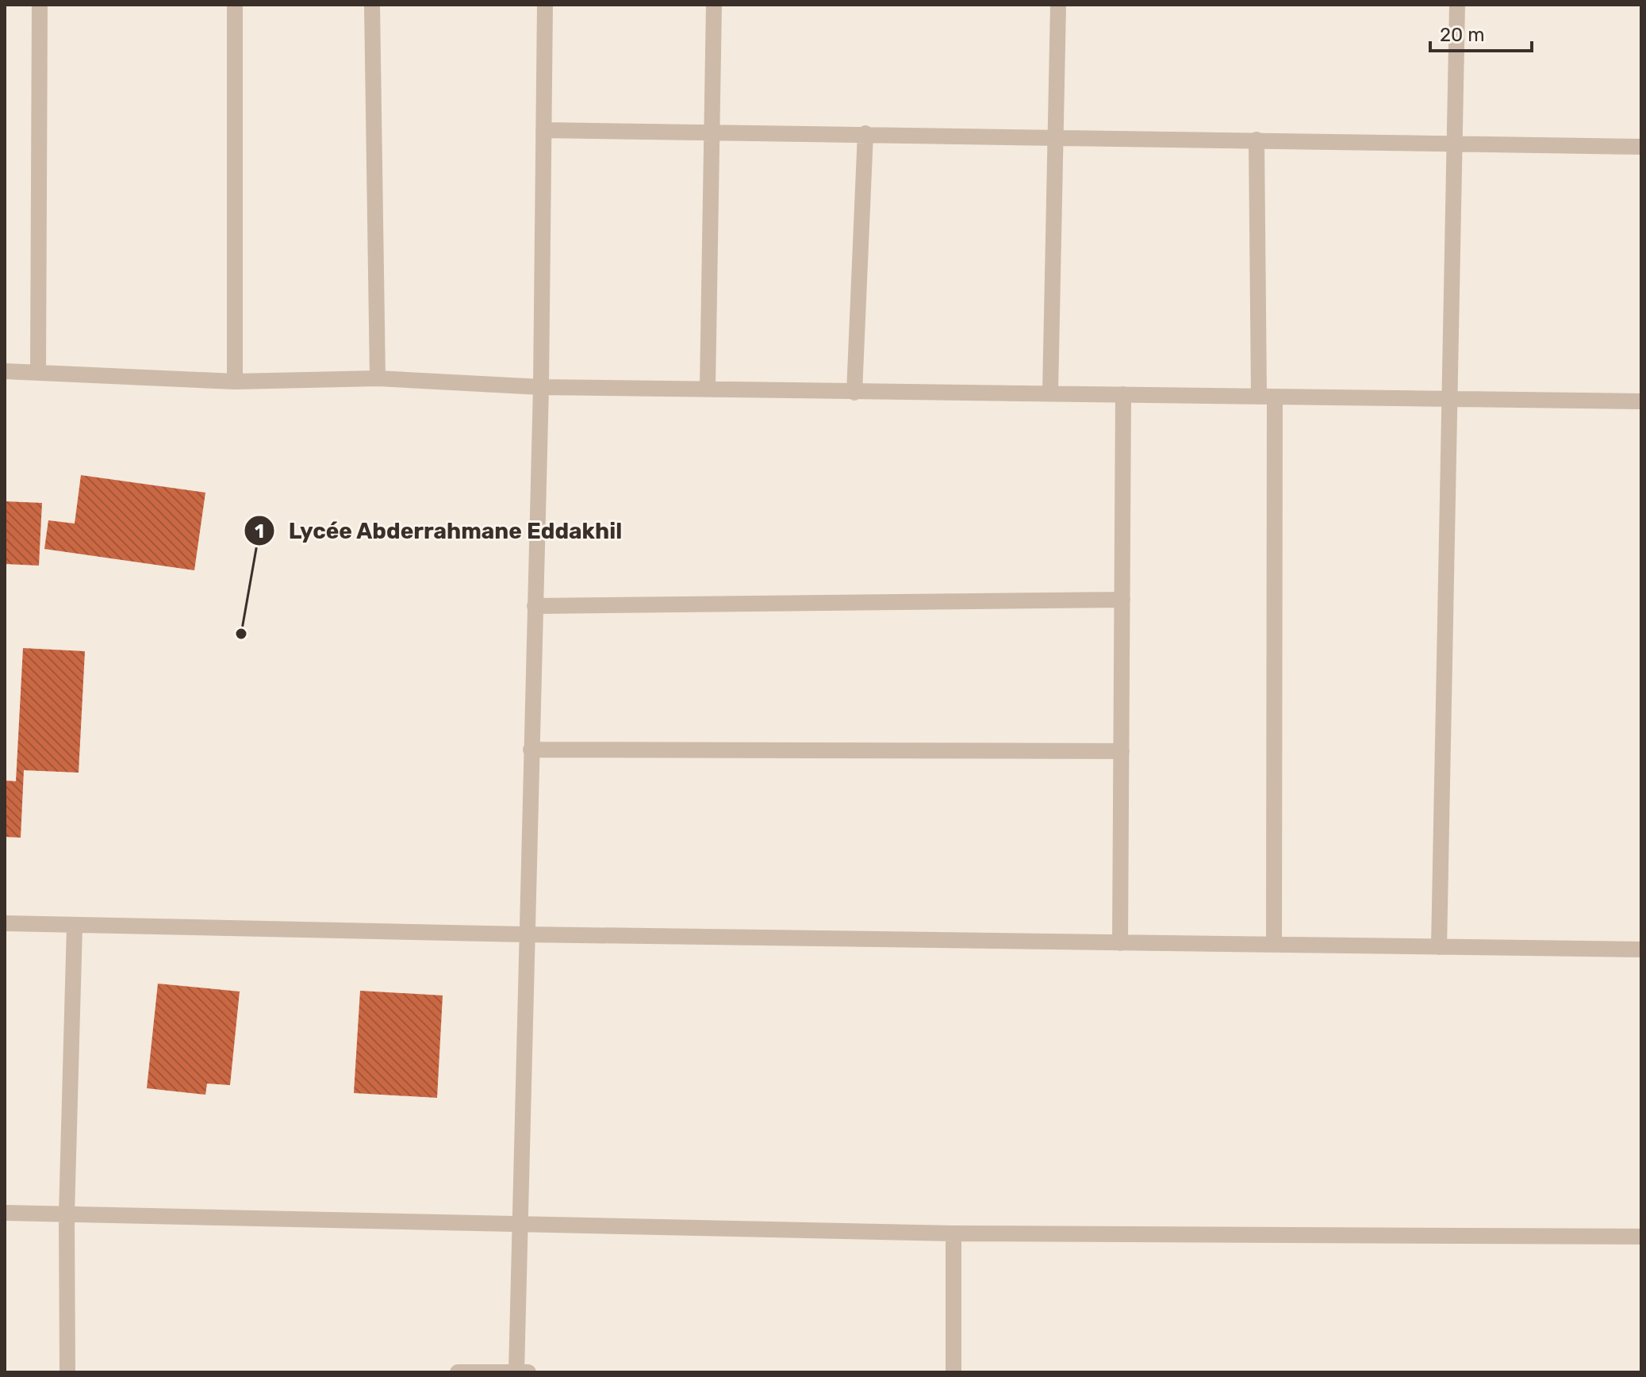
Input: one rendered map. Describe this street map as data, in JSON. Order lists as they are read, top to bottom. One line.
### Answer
{"places":["Lycée Abderrahmane Eddakhil"],"scale_bar":"20 m"}
